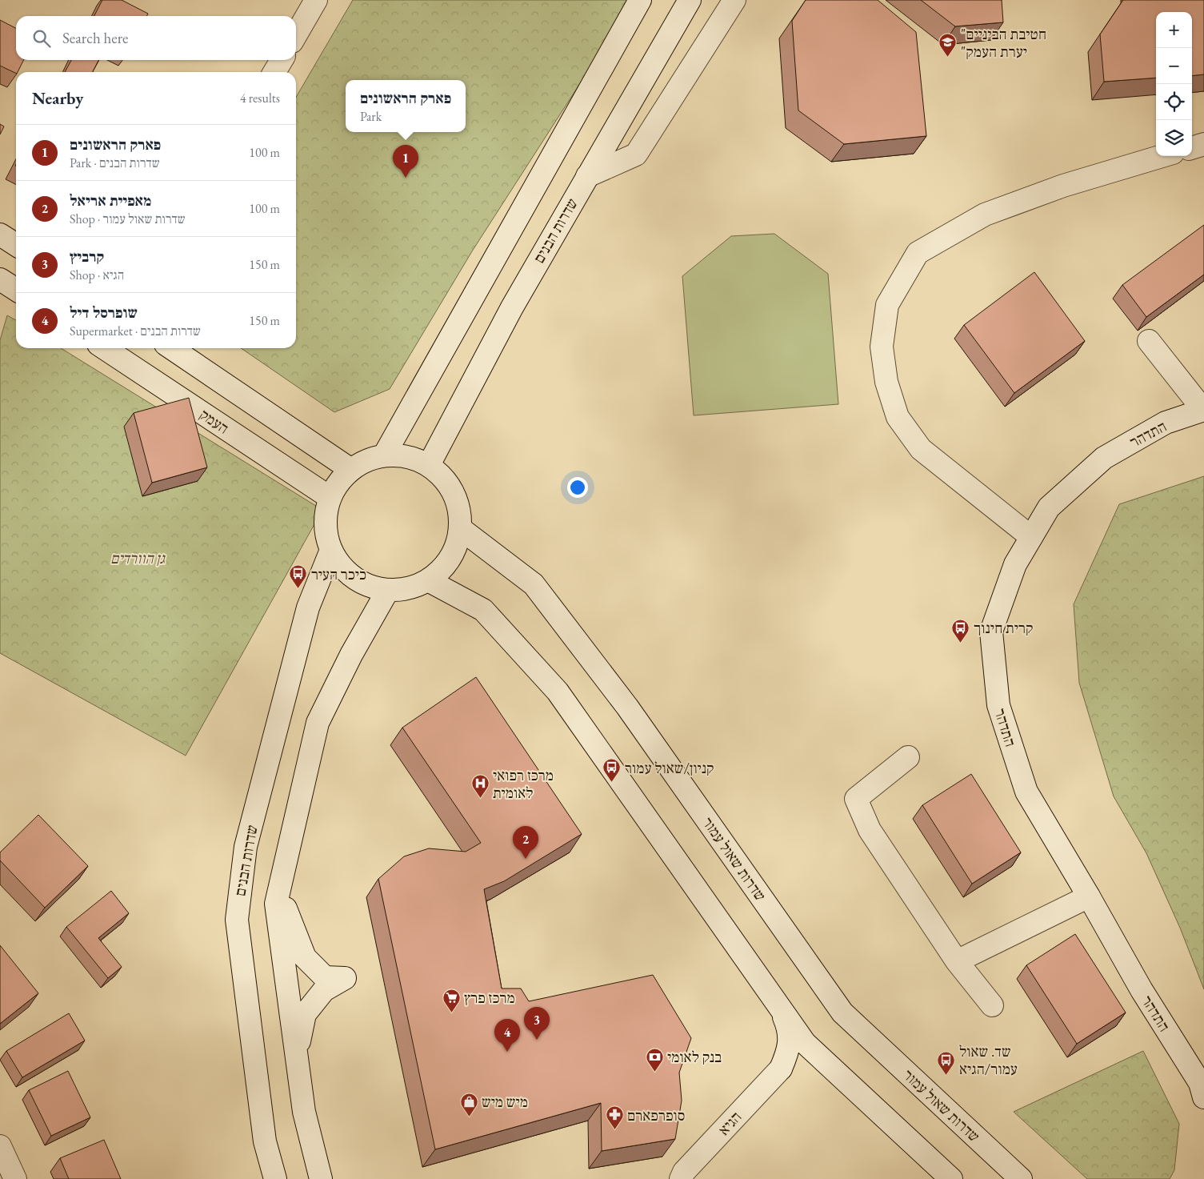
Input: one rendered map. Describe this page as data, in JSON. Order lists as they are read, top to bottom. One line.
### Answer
{"streets":{"street":["שדרות הבנים","העמק","התדהר","שדרות שאול עמור","הגיא"]},"crossings":[["שדרות הבנים","העמק"],["שדרות הבנים","שדרות שאול עמור"],["העמק","שדרות שאול עמור"]],"parks":["גן הוורדים"],"places":{"school or university":["\"חטיבת הביניים \"יערת העמק"],"bus stop":["כיכר העיר","קרית חינוך","קניון/שאול עמור","שד. שאול עמור/הגיא"],"hospital":["מרכז רפואי לאומית"],"supermarket":["מרכז פרץ"],"bank":["בנק לאומי"],"shop":["מיש מיש"],"pharmacy":["סופרפארם"]},"page":{"map_buttons":["+","−"],"search":"Search here","heading":["Nearby","4 results"],"popup":["פארק הראשונים","Park"],"list":[{"mark":"1","name":"פארק הראשונים","note":"Park · שדרות הבנים","value":"100 m"},{"mark":"2","name":"מאפיית אריאל","note":"Shop · שדרות שאול עמור","value":"100 m"},{"mark":"3","name":"קרביץ","note":"Shop · הגיא","value":"150 m"},{"mark":"4","name":"שופרסל דיל","note":"Supermarket · שדרות הבנים","value":"150 m"}],"pins":["1","2","3","4"]}}
